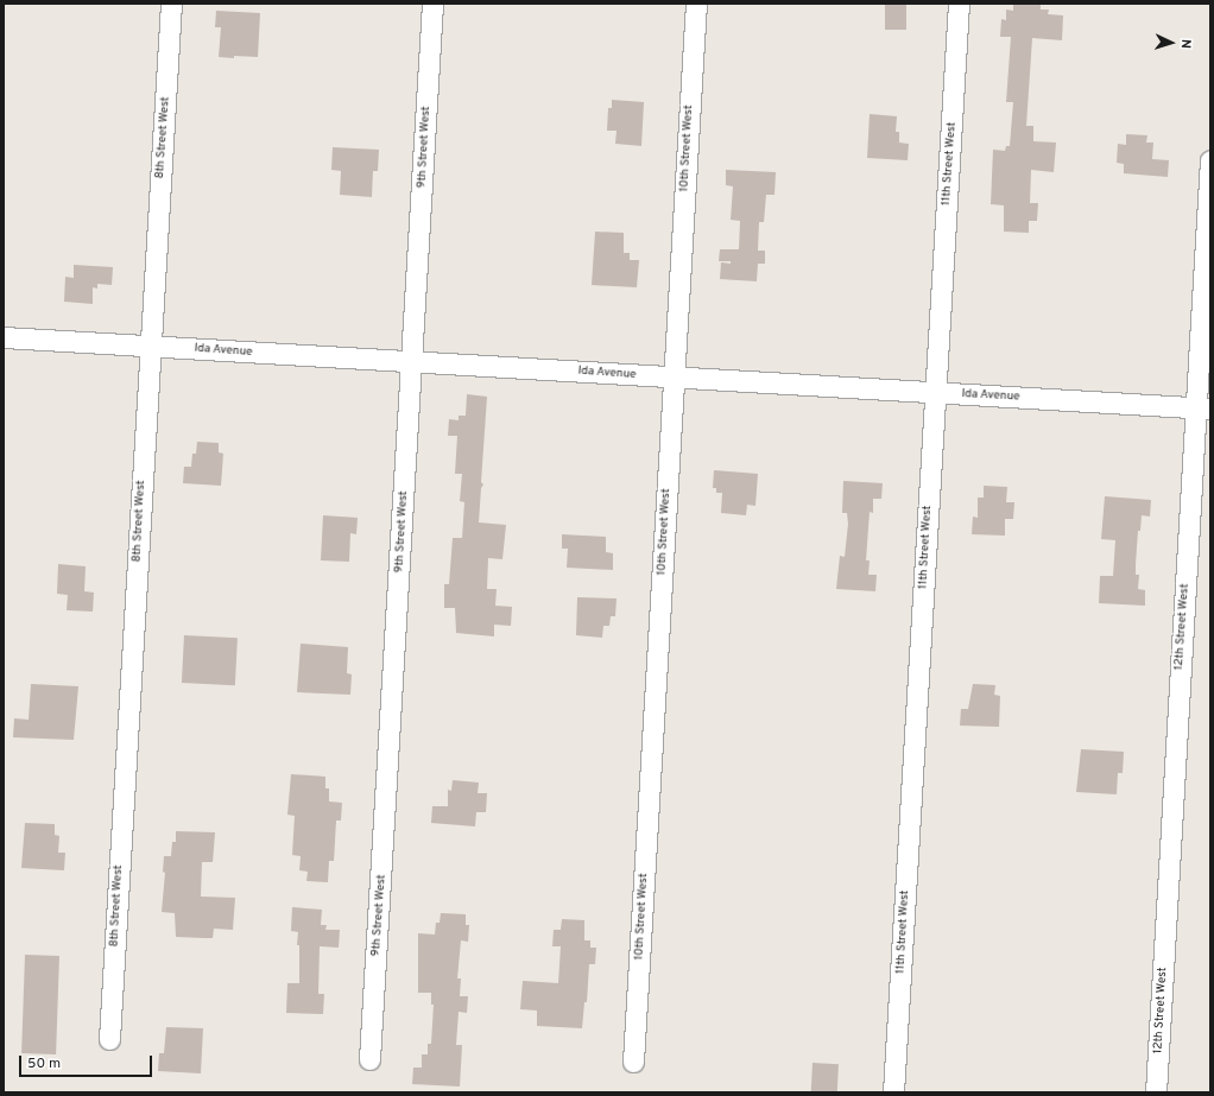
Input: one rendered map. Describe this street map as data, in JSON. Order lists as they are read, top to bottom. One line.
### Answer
{"streets":{"street":["8th Street West","9th Street West","10th Street West","11th Street West","Ida Avenue","12th Street West"]},"crossings":[["8th Street West","Ida Avenue"],["9th Street West","Ida Avenue"],["10th Street West","Ida Avenue"],["11th Street West","Ida Avenue"],["Ida Avenue","12th Street West"]],"scale_bar":"50 m","north":"right"}
